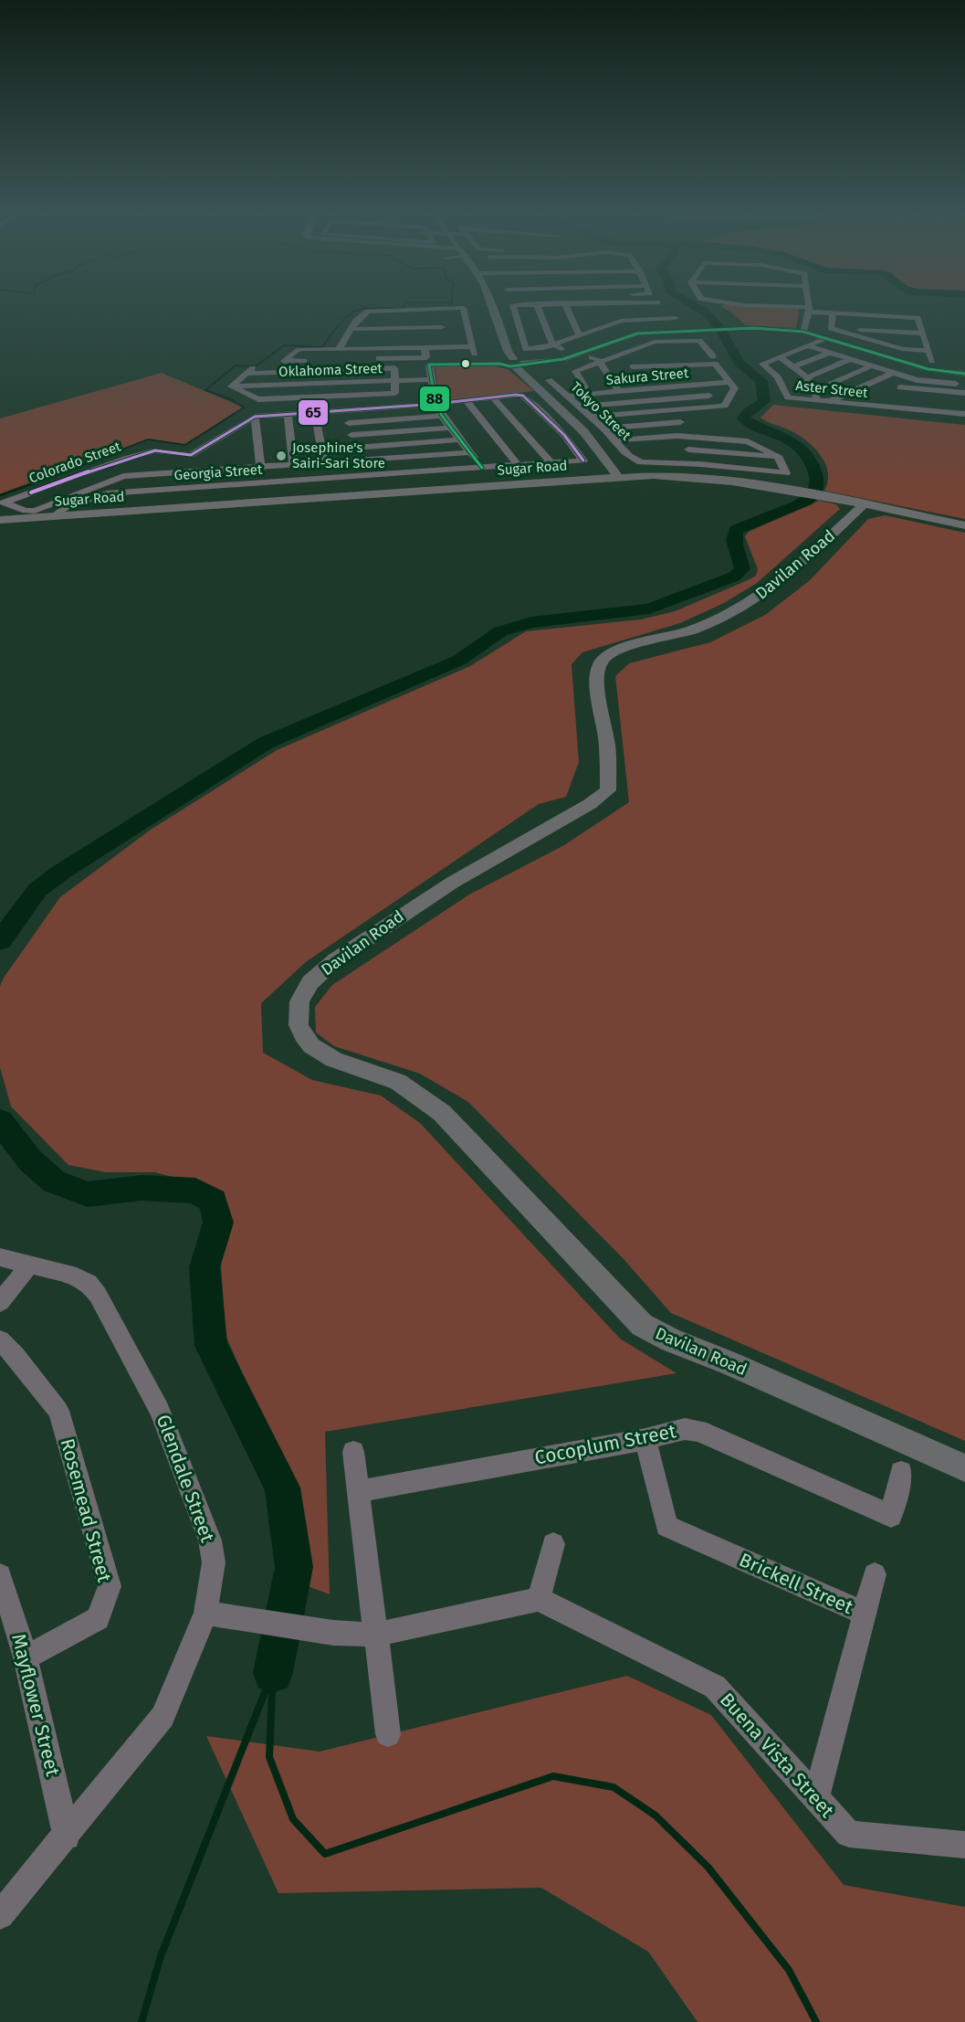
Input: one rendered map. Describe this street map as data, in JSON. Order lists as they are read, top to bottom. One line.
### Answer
{"streets":{"main road":["Sugar Road","Davilan Road"],"street":["Oklahoma Street","Sakura Street","Aster Street","Tokyo Street","Colorado Street","Georgia Street","Cocoplum Street","Glendale Street","Rosemead Street","Brickell Street","Mayflower Street","Buena Vista Street"]},"crossings":[["Sakura Street","Tokyo Street"],["Sugar Road","Georgia Street"],["Sugar Road","Davilan Road"],["Cocoplum Street","Brickell Street"],["Glendale Street","Mayflower Street"],["Rosemead Street","Mayflower Street"],["Brickell Street","Buena Vista Street"]],"places":["Josephine's Sairi-Sari Store"],"lines":["transit line 88","transit line 65"]}
